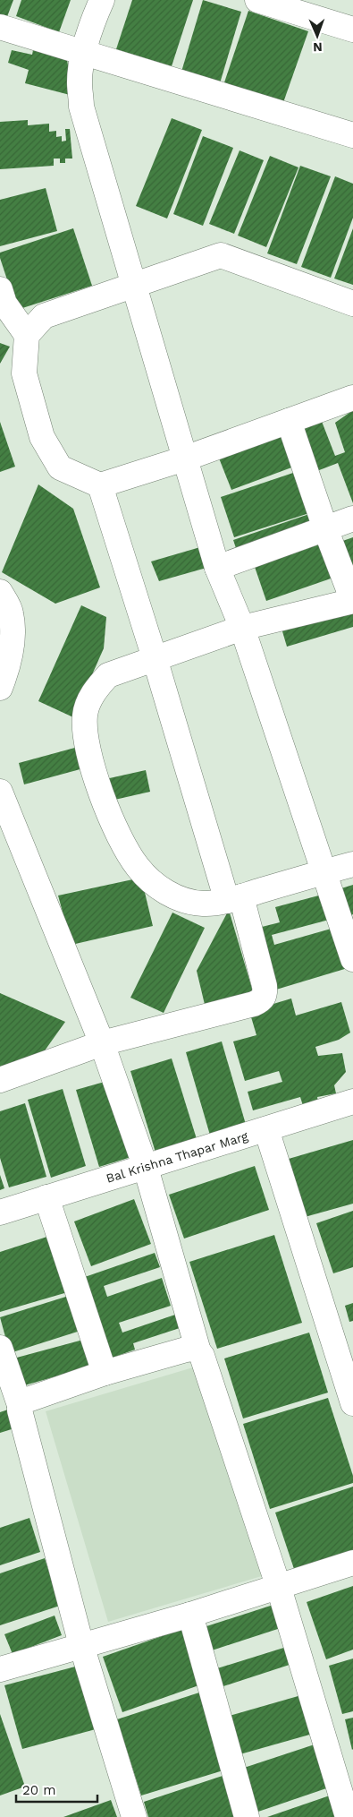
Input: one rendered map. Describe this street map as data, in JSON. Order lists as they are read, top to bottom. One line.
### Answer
{"streets":{"street":["Bal Krishna Thapar Marg"]},"scale_bar":"20 m","north":"bottom"}
